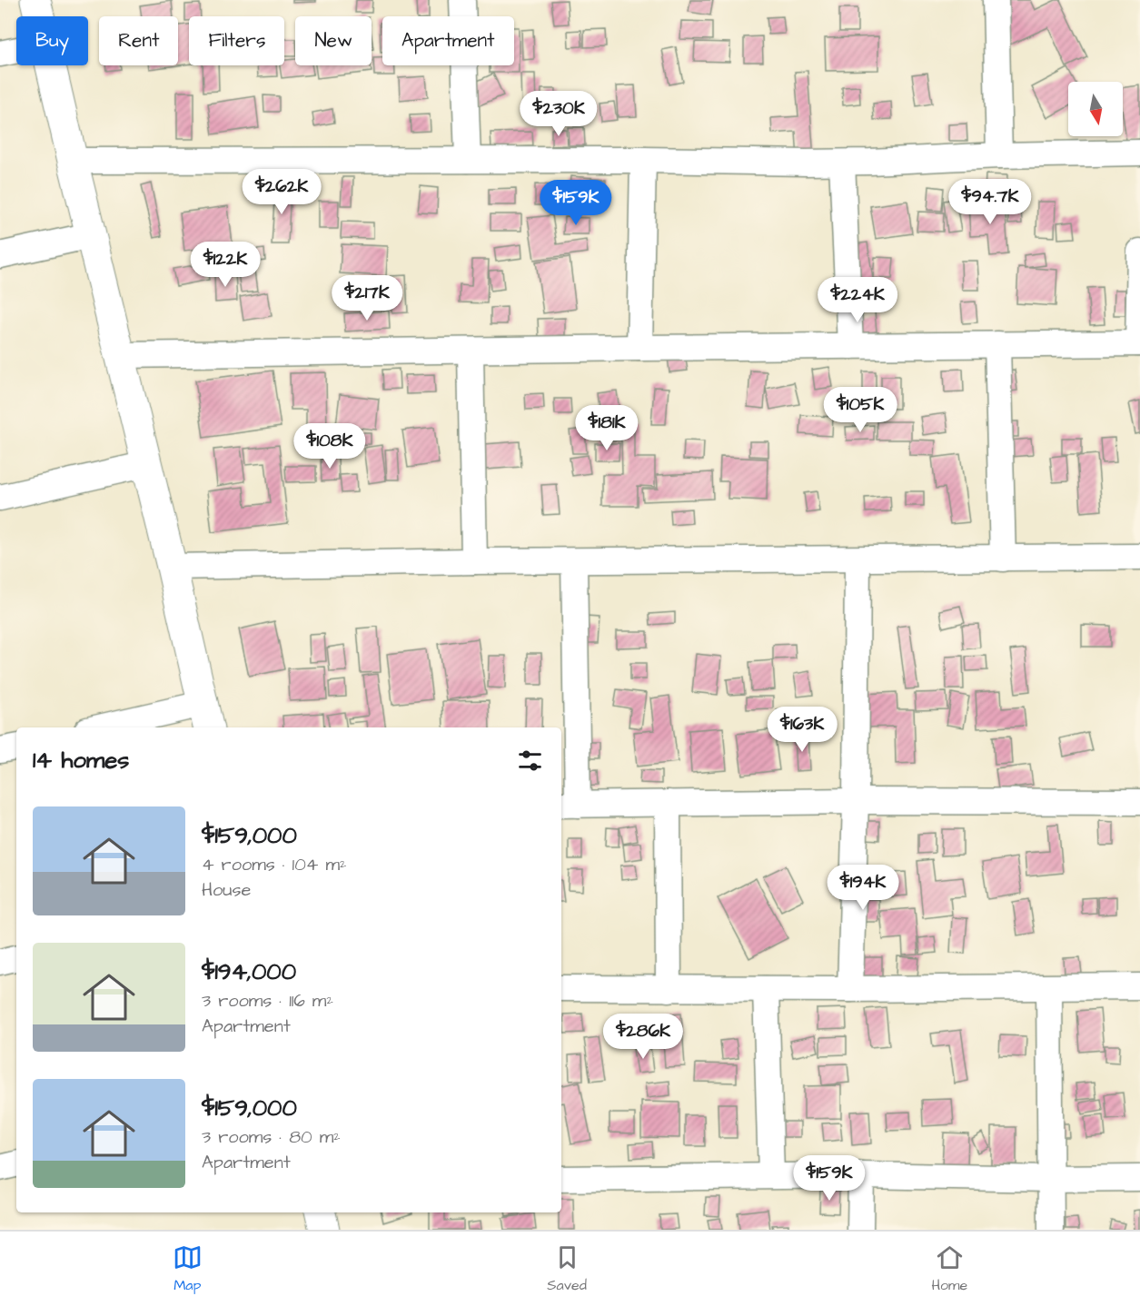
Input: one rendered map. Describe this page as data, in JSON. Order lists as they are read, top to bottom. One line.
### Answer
{"north":"bottom","page":{"chip":["Buy","Rent","Filters","New","Apartment"],"price":["$230K","$262K","$94.7K","$159K","$122K","$217K","$224K","$105K","$181K","$108K","$163K","$194K","$286K","$159K"],"heading":"14 homes","list":[{"name":"$159,000","note":"4 rooms · 104 m² · House"},{"name":"$194,000","note":"3 rooms · 116 m² · Apartment"},{"name":"$159,000","note":"3 rooms · 80 m² · Apartment"}],"tabs":["Map","Saved","Home"]}}
